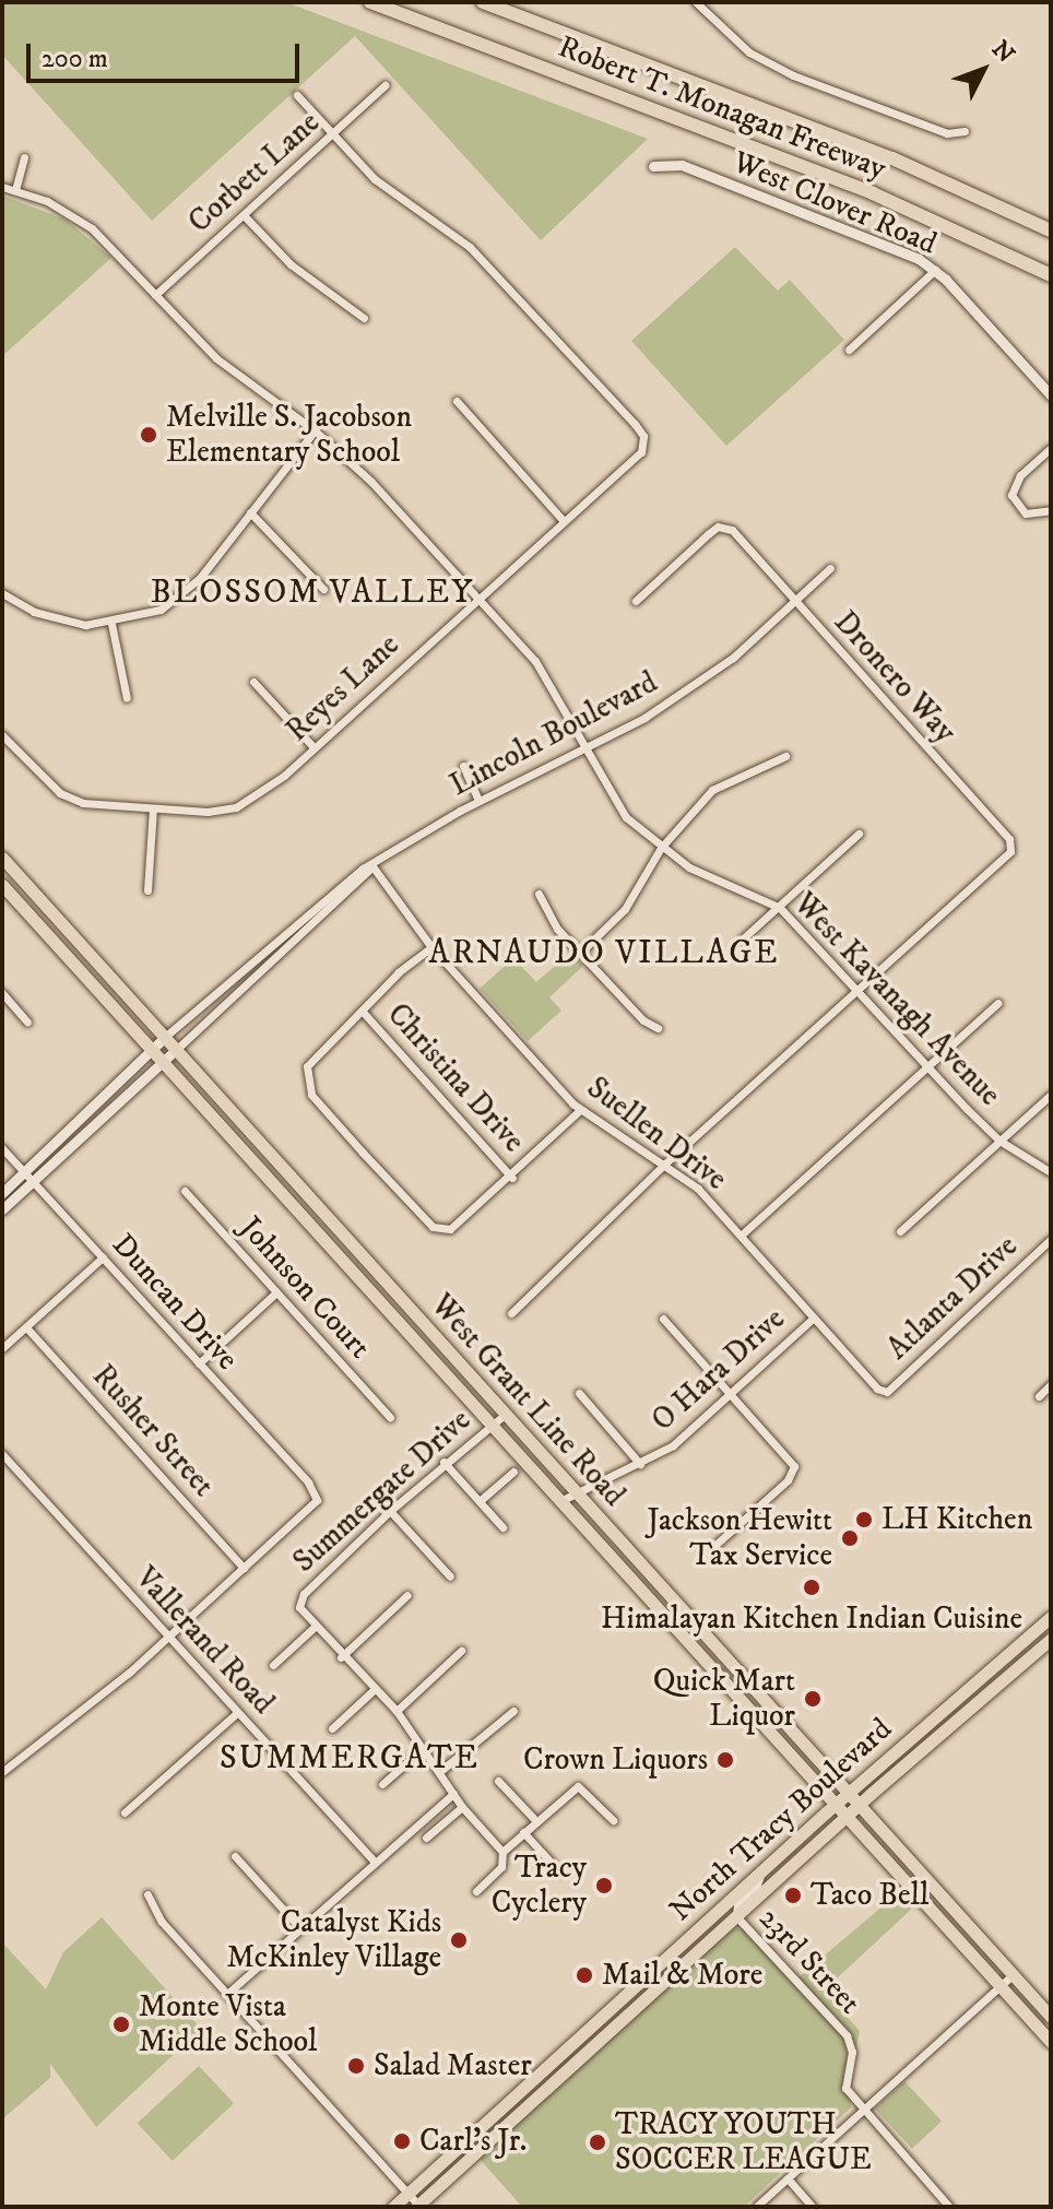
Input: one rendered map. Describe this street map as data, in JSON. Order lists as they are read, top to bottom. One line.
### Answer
{"streets":{"highway":["Robert T. Monagan Freeway"],"main road":["West Grant Line Road","North Tracy Boulevard"],"street":["Corbett Lane","West Clover Road","Dronero Way","Reyes Lane","Lincoln Boulevard","West Kavanagh Avenue","Christina Drive","Suellen Drive","Johnson Court","Atlanta Drive","Duncan Drive","O Hara Drive","Rusher Street","Summergate Drive","Vallerand Road","23rd Street"]},"crossings":[["Corbett Lane","Reyes Lane"],["Corbett Lane","West Kavanagh Avenue"],["Dronero Way","Lincoln Boulevard"],["Dronero Way","West Kavanagh Avenue"],["Reyes Lane","West Kavanagh Avenue"],["Lincoln Boulevard","West Kavanagh Avenue"],["Lincoln Boulevard","Suellen Drive"],["Lincoln Boulevard","Duncan Drive"],["Lincoln Boulevard","West Grant Line Road"],["Suellen Drive","Atlanta Drive"],["Suellen Drive","O Hara Drive"],["Duncan Drive","Rusher Street"],["O Hara Drive","West Grant Line Road"],["West Grant Line Road","Summergate Drive"],["West Grant Line Road","North Tracy Boulevard"],["North Tracy Boulevard","23rd Street"]],"districts":["BLOSSOM VALLEY","ARNAUDO VILLAGE","SUMMERGATE"],"places":["Melville S. Jacobson Elementary School","LH Kitchen","Jackson Hewitt Tax Service","Himalayan Kitchen Indian Cuisine","Quick Mart Liquor","Crown Liquors","Tracy Cyclery","Taco Bell","Catalyst Kids McKinley Village","Mail & More","Monte Vista Middle School","Salad Master","Carl's Jr.","TRACY YOUTH SOCCER LEAGUE"],"scale_bar":"200 m","north":"top right"}
